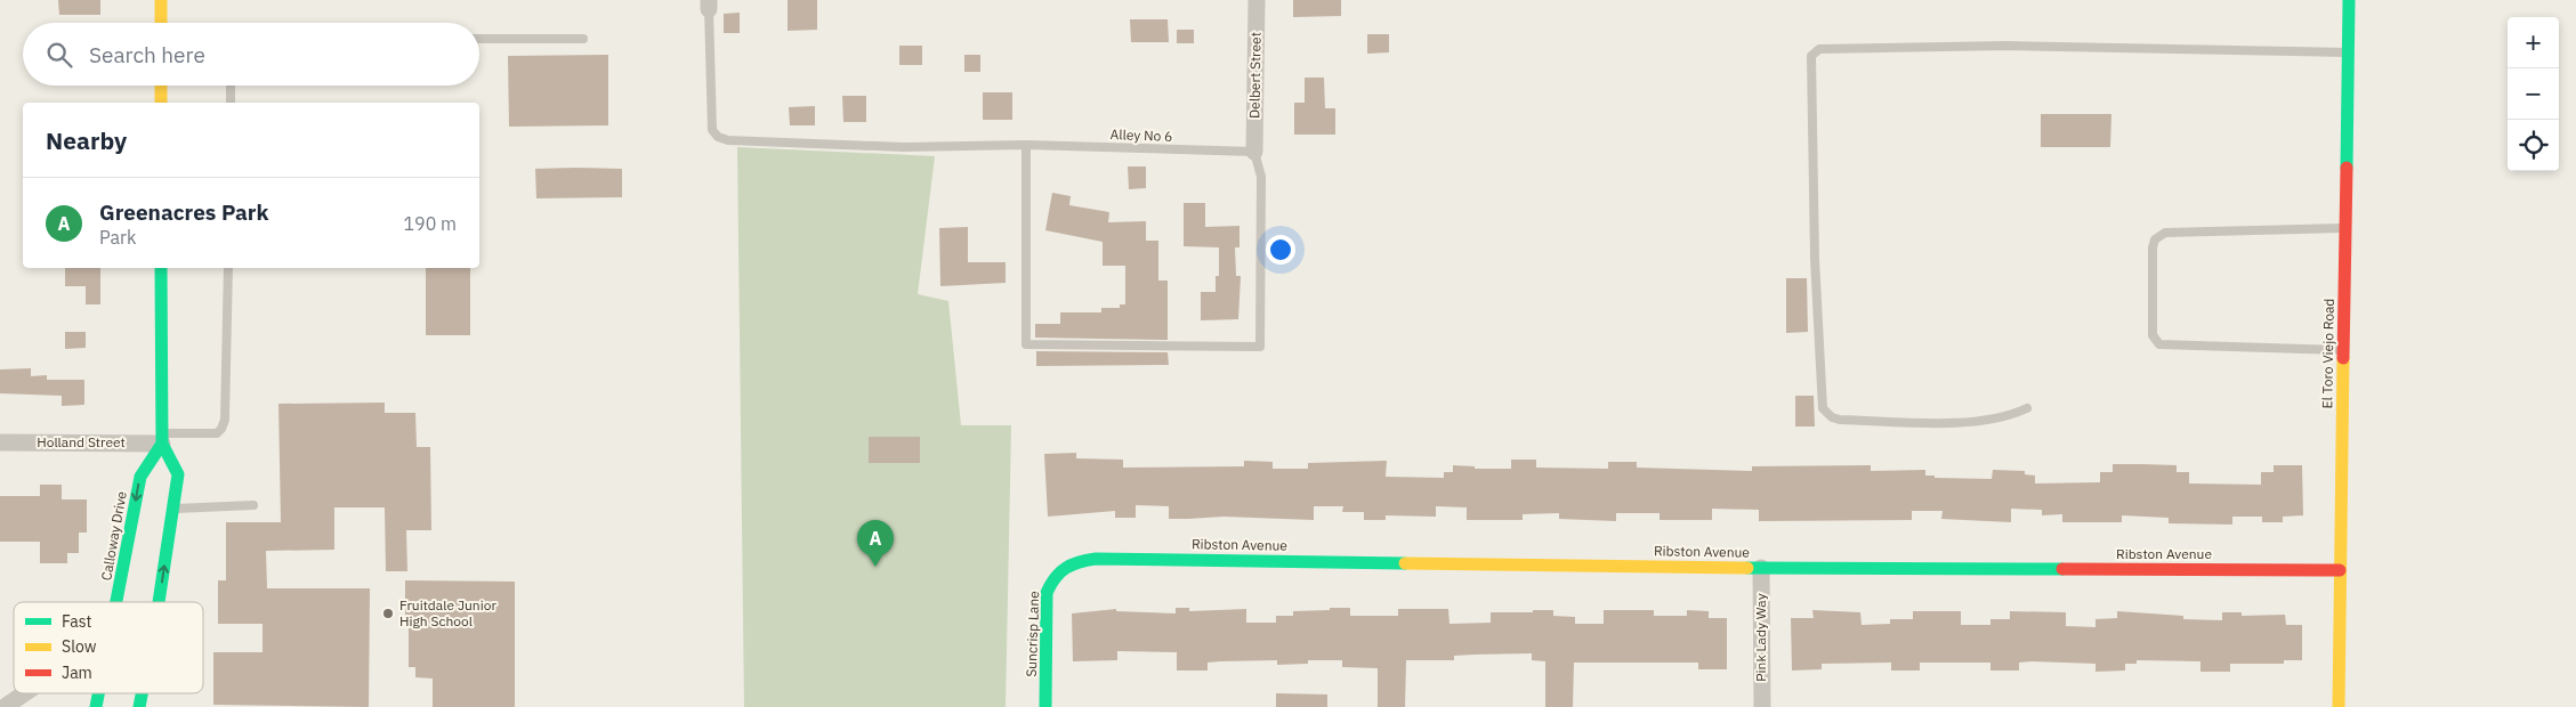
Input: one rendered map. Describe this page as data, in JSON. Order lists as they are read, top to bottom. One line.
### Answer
{"streets":{"street":["Delbert Street","El Toro Viejo Road","Holland Street","Calloway Drive","Ribston Avenue","Suncrisp Lane","Pink Lady Way"],"lane":["Alley No 6"]},"crossings":[["Delbert Street","Alley No 6"],["El Toro Viejo Road","Ribston Avenue"],["Holland Street","Calloway Drive"],["Ribston Avenue","Suncrisp Lane"],["Ribston Avenue","Pink Lady Way"]],"places":["Fruitdale Junior High School"],"legend":["Fast","Slow","Jam"],"page":{"map_buttons":["+","−"],"search":"Search here","heading":"Nearby","list":[{"mark":"A","name":"Greenacres Park","note":"Park","value":"190 m"}],"pins":"A"}}
